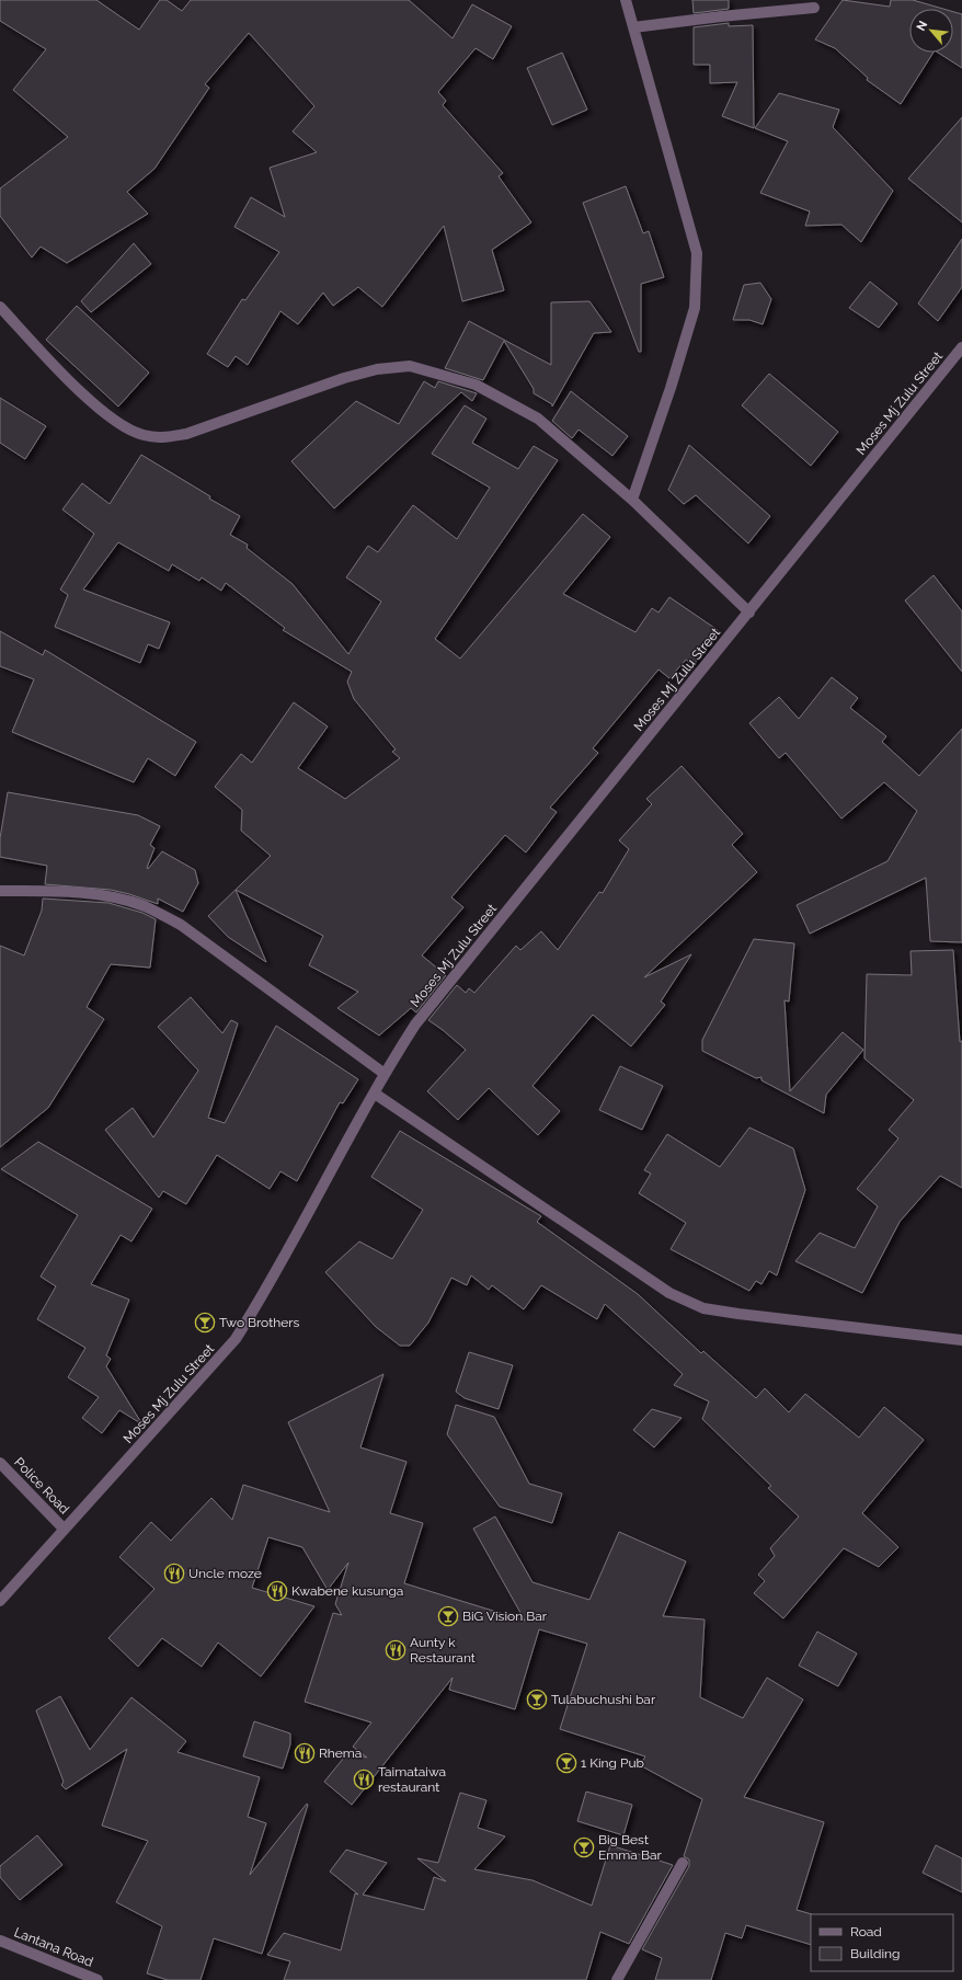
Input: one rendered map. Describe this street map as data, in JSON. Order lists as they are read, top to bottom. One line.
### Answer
{"streets":{"street":["Moses Mj Zulu Street","Police Road","Lantana Road"]},"crossings":[["Moses Mj Zulu Street","Police Road"]],"places":{"bar":["Two Brothers","BiG Vision Bar","Tulabuchushi bar","1 King Pub","Big Best Emma Bar"],"restaurant":["Uncle moze","Kwabene kusunga","Aunty k Restaurant","Rhema","Taimataiwa restaurant"]},"legend":["Road","Building"],"north":"top left"}
